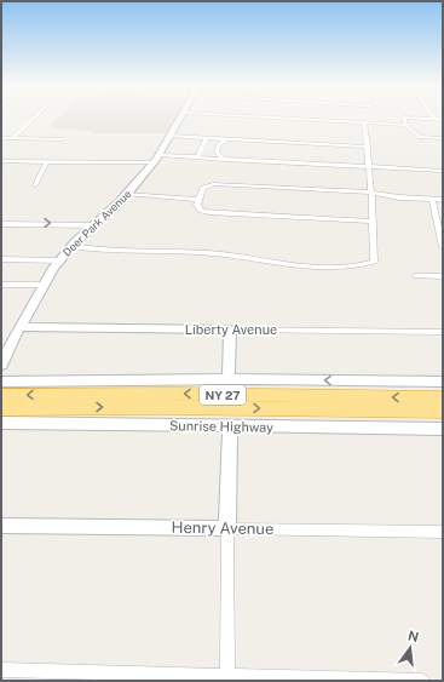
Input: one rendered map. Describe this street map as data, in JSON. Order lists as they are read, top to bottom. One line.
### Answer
{"streets":{"highway":["NY 27","Sunrise Highway"],"main road":["Deer Park Avenue","Liberty Avenue","Henry Avenue"]},"crossings":[["Deer Park Avenue","Liberty Avenue"]],"north":"top"}
